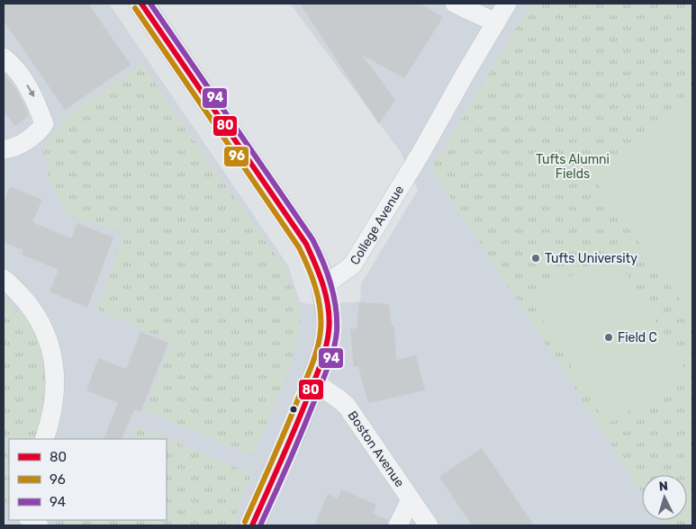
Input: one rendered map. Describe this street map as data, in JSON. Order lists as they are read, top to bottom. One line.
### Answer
{"streets":{"street":["College Avenue","Boston Avenue"]},"parks":["Tufts Alumni Fields"],"places":["Tufts University","Field C"],"lines":["transit line 80","transit line 94","transit line 96"],"legend":["80","96","94"],"north":"top"}
